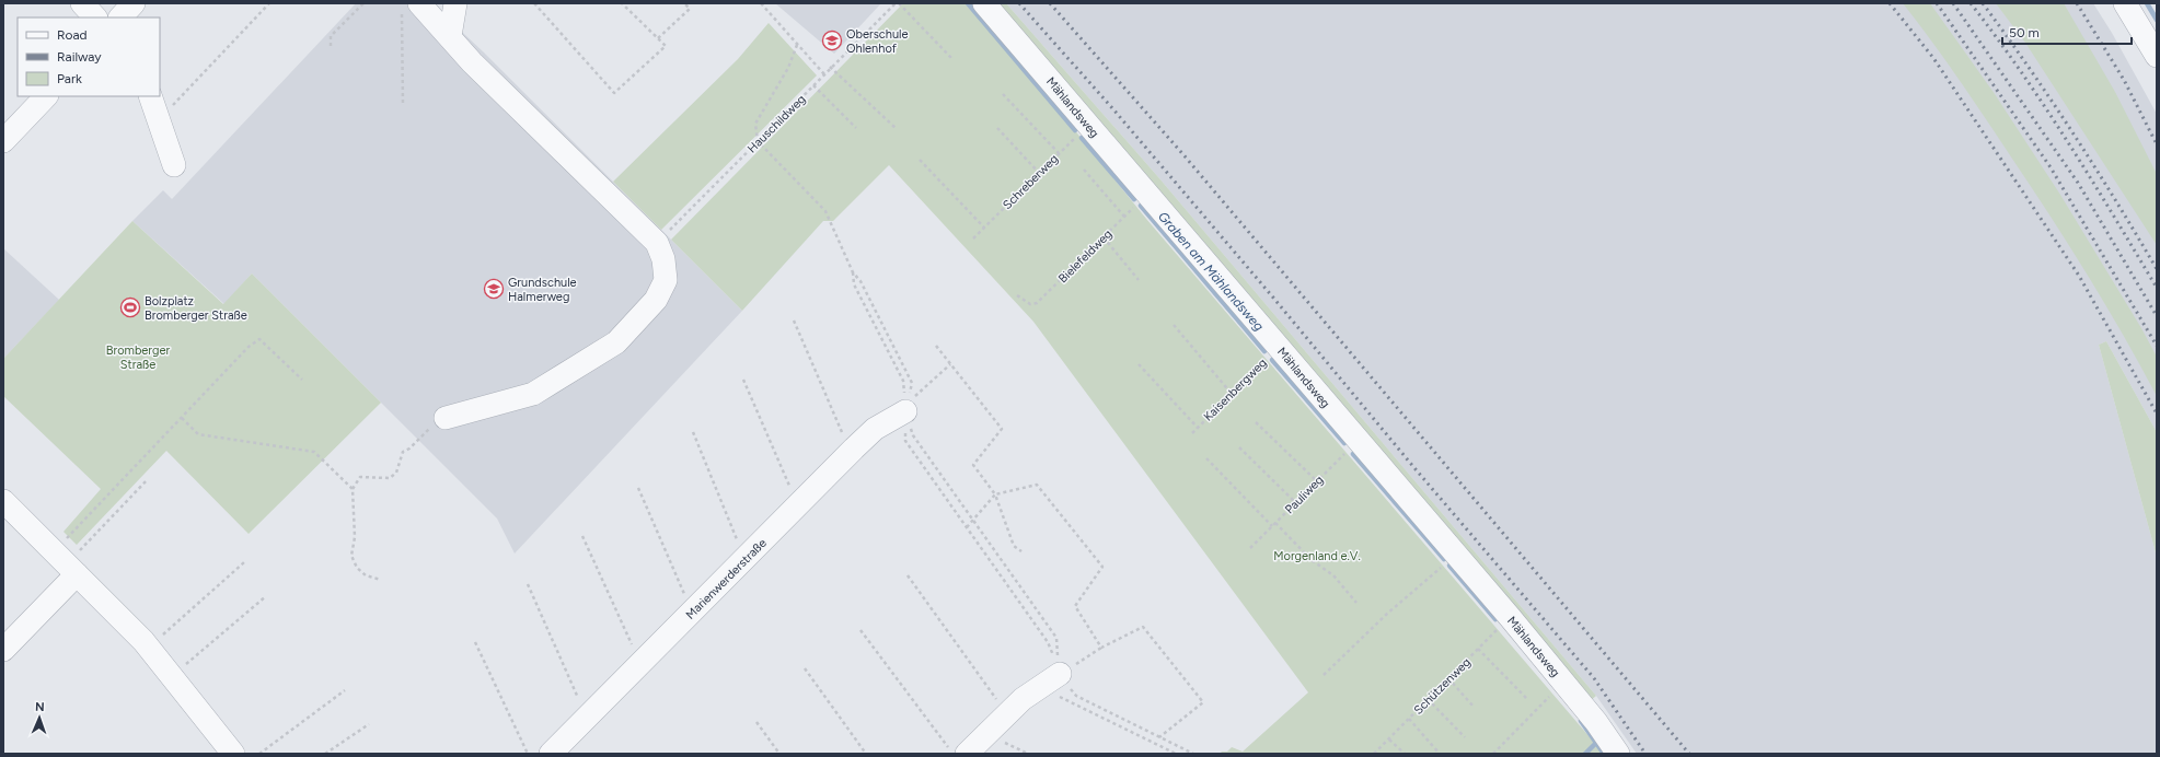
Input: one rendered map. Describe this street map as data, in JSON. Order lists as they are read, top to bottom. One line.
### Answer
{"streets":{"street":["Mählandsweg","Marienwerderstraße"],"path":["Hauschildweg","Schreberweg","Bielefeldweg","Kaisenbergweg","Pauliweg","Schützenweg"]},"crossings":[["Mählandsweg","Schreberweg"],["Mählandsweg","Bielefeldweg"],["Mählandsweg","Kaisenbergweg"],["Mählandsweg","Pauliweg"],["Mählandsweg","Schützenweg"]],"water":["Graben am Mählandsweg"],"parks":["Bromberger Straße","Morgenland e.V."],"places":{"school or university":["Oberschule Ohlenhof","Grundschule Halmerweg"],"sports":["Bolzplatz Bromberger Straße"]},"legend":["Road","Railway","Park"],"scale_bar":"50 m","north":"top"}
